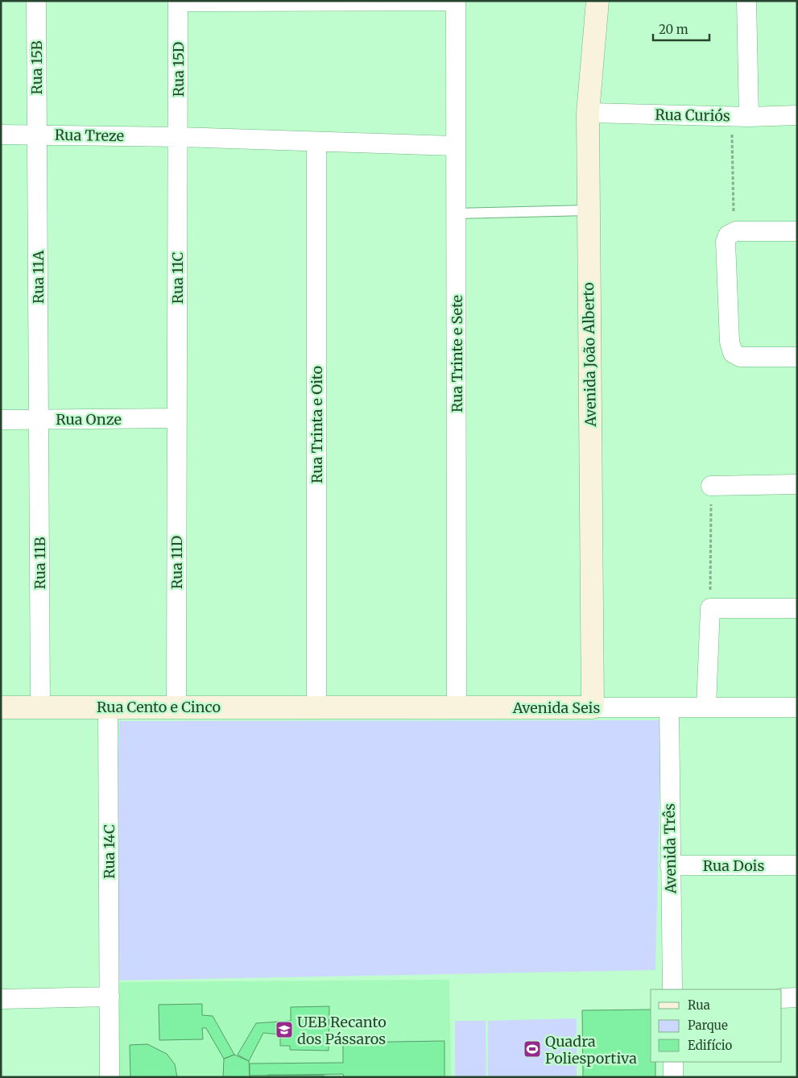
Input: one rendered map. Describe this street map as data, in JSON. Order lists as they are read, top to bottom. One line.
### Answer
{"streets":{"street":["Rua 15B","Rua 15D","Rua Curiós","Rua Treze","Rua 11A","Rua 11C","Rua Trinte e Sete","Avenida João Alberto","Rua Onze","Rua Trinta e Oito","Rua 11D","Rua 11B","Rua Cento e Cinco","Avenida Seis","Avenida Três","Rua 14C","Rua Dois"]},"crossings":[["Rua 15B","Rua Treze"],["Rua 15B","Rua 11A"],["Rua 15D","Rua Treze"],["Rua 15D","Rua 11C"],["Rua Curiós","Avenida João Alberto"],["Rua Treze","Rua 11A"],["Rua Treze","Rua 11C"],["Rua 11A","Rua Onze"],["Rua 11A","Rua 11B"],["Rua 11C","Rua Onze"],["Rua 11C","Rua 11D"],["Rua Trinte e Sete","Avenida Seis"],["Avenida João Alberto","Avenida Seis"],["Rua Onze","Rua 11D"],["Rua Onze","Rua 11B"],["Rua Trinta e Oito","Rua Cento e Cinco"],["Rua Trinta e Oito","Avenida Seis"],["Rua 11D","Rua Cento e Cinco"],["Rua 11B","Rua Cento e Cinco"],["Rua Cento e Cinco","Avenida Seis"],["Rua Cento e Cinco","Rua 14C"],["Avenida Seis","Avenida Três"],["Avenida Três","Rua Dois"]],"places":{"school or university":["UEB Recanto dos Pássaros"],"sports":["Quadra Poliesportiva"]},"legend":["Rua","Parque","Edifício"],"scale_bar":"20 m"}
